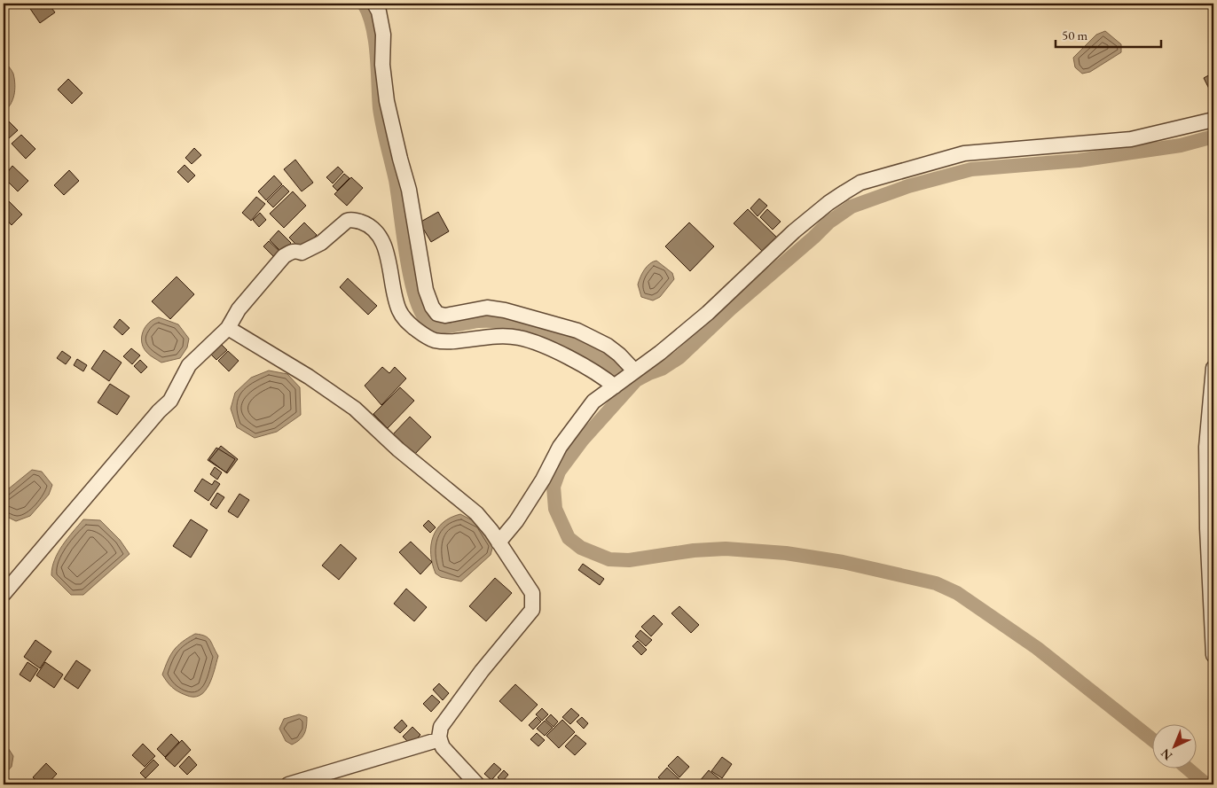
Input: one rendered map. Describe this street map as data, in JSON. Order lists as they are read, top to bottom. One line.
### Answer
{"scale_bar":"50 m","north":"bottom left"}
